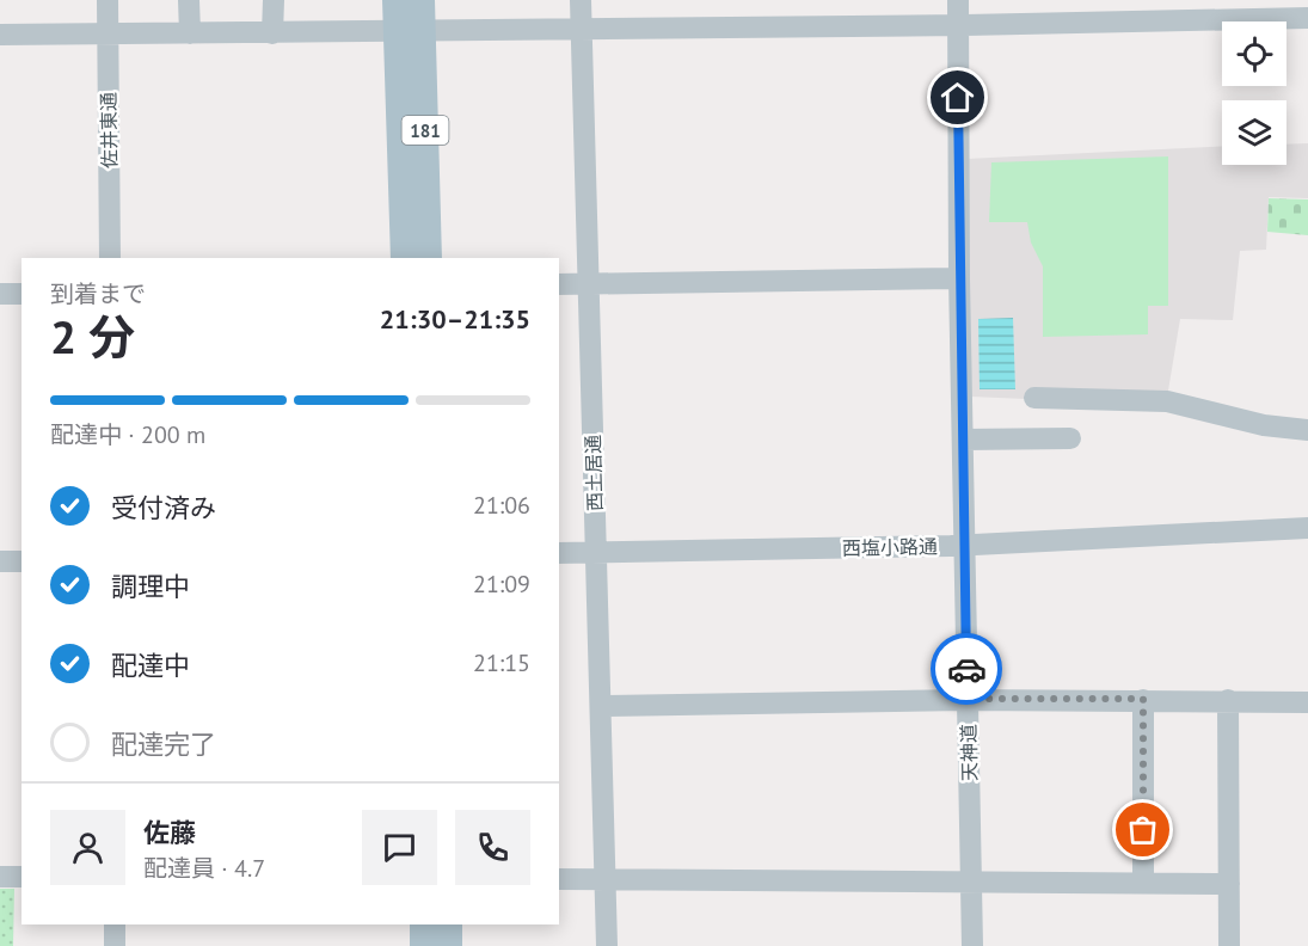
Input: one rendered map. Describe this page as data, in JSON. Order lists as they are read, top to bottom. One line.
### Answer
{"streets":{"main road":["181"],"street":["佐井東通","西土居通","西塩小路通","天神道"]},"crossings":[["西土居通","西塩小路通"],["西塩小路通","天神道"]],"page":{"heading":["2 分","到着まで","21:30–21:35"],"panel":["佐藤","配達員 · 4.7"],"bar":"配達中 · 200 m","list":[["受付済み","21:06"],["調理中","21:09"],["配達中","21:15"],"配達完了"]}}
